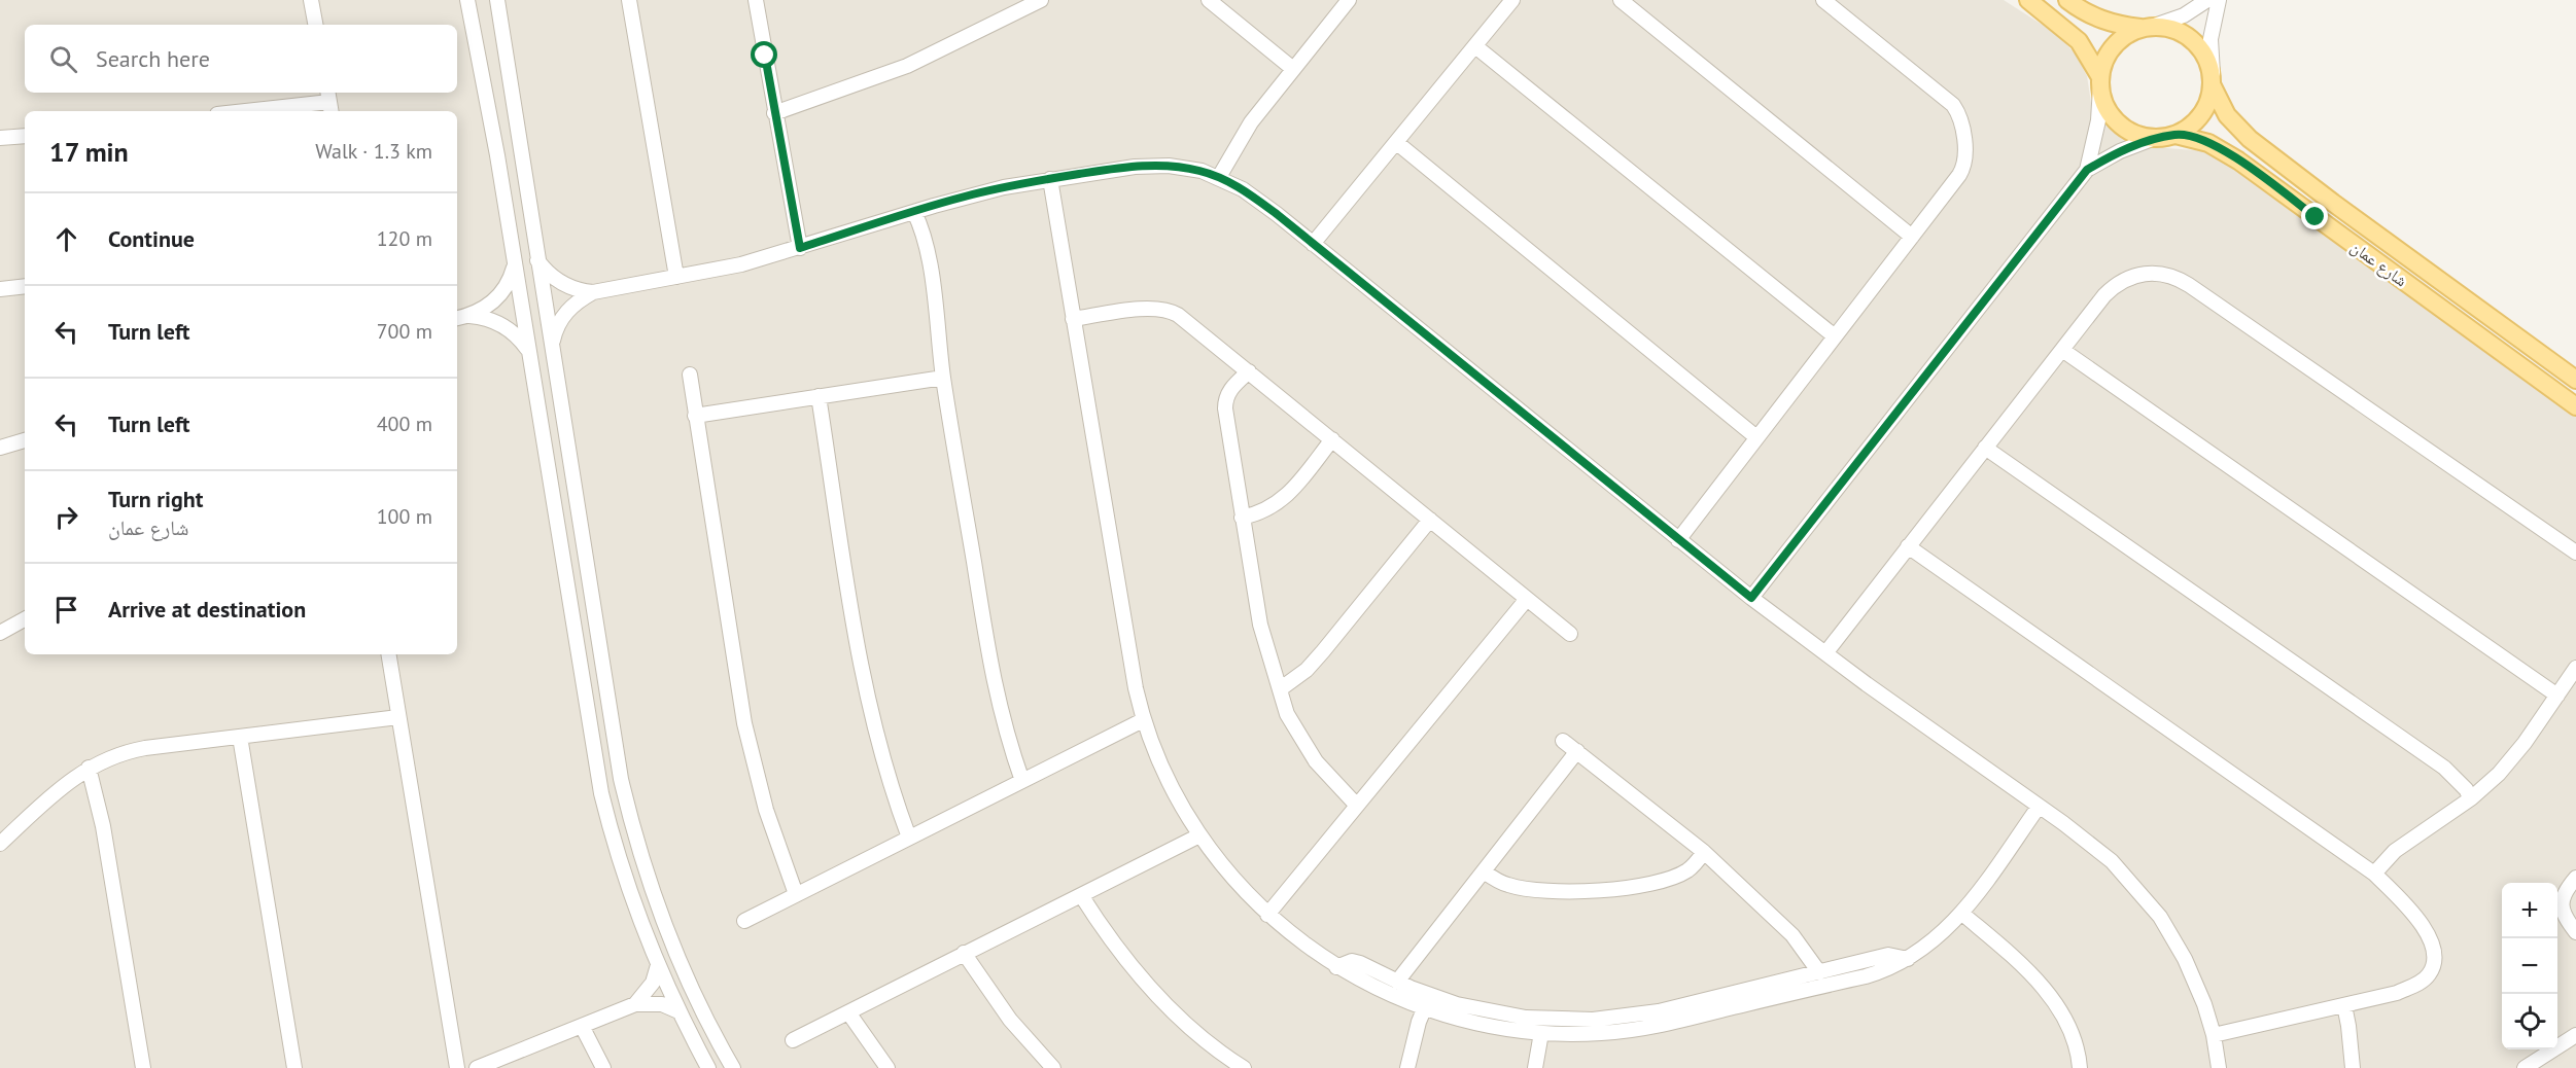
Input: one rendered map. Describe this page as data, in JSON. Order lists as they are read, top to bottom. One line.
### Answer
{"streets":{"main road":["شارع عمان"]},"page":{"search":"Search here","heading":["17 min","Walk · 1.3 km"],"list":[["Continue","120 m"],["Turn left","700 m"],["Turn left","400 m"],["Turn right","شارع عمان","100 m"],"Arrive at destination"],"map_buttons":["+","−"]}}
